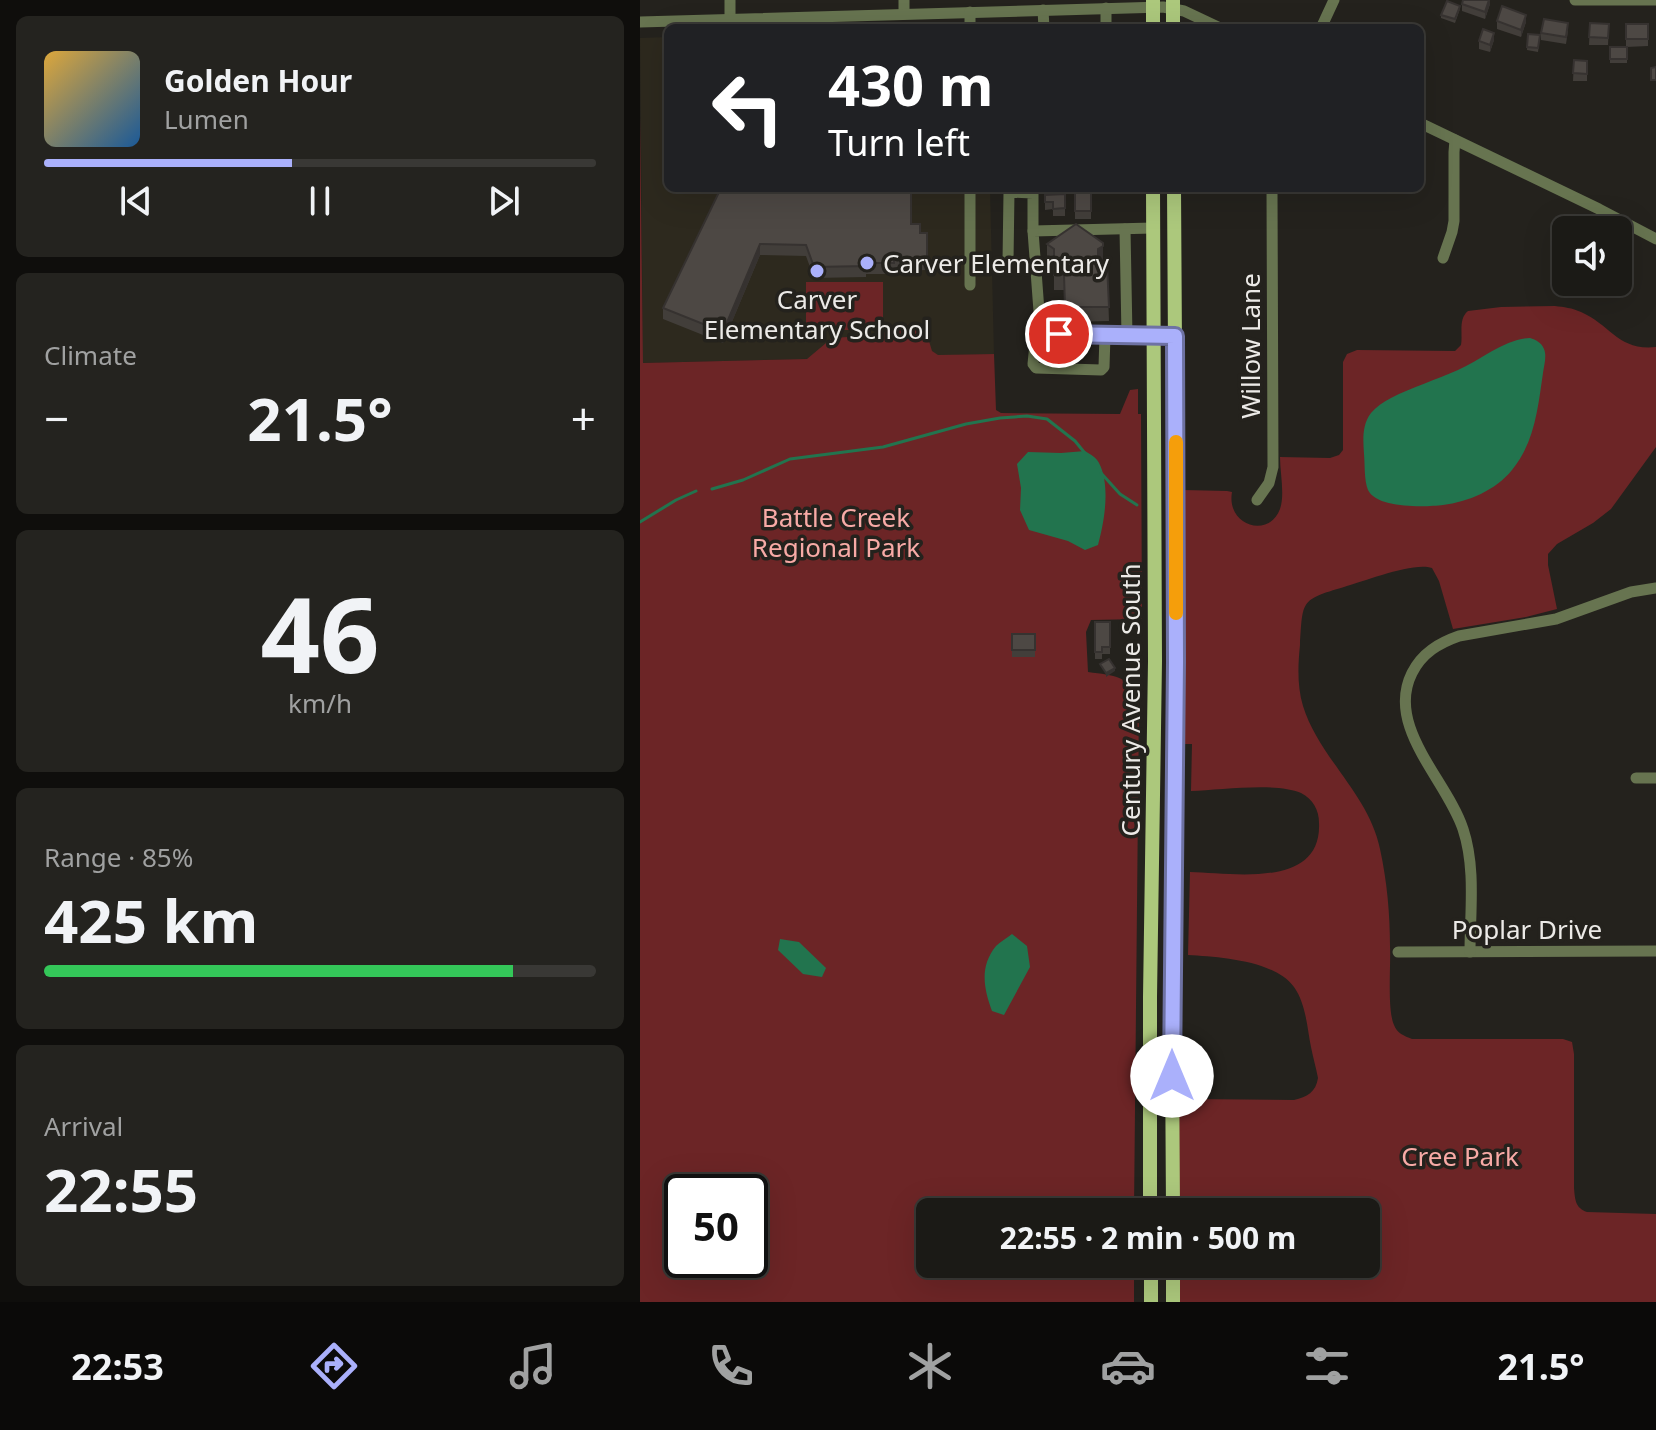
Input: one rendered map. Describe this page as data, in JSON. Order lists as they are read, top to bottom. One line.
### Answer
{"streets":{"main road":["Century Avenue South"],"street":["Willow Lane","Poplar Drive"]},"parks":["Battle Creek Regional Park","Cree Park"],"places":["Carver Elementary","Carver Elementary School"],"page":{"turn":["430 m","Turn left"],"song":["Golden Hour","Lumen"],"tile":["Climate",["46","km/h"],["Range · 85%","425 km"],["Arrival","22:55"]],"heat":["−","21.5°","+"],"limit":"50","trip":"22:55 · 2 min · 500 m","tabs":["22:53","21.5°"]}}
